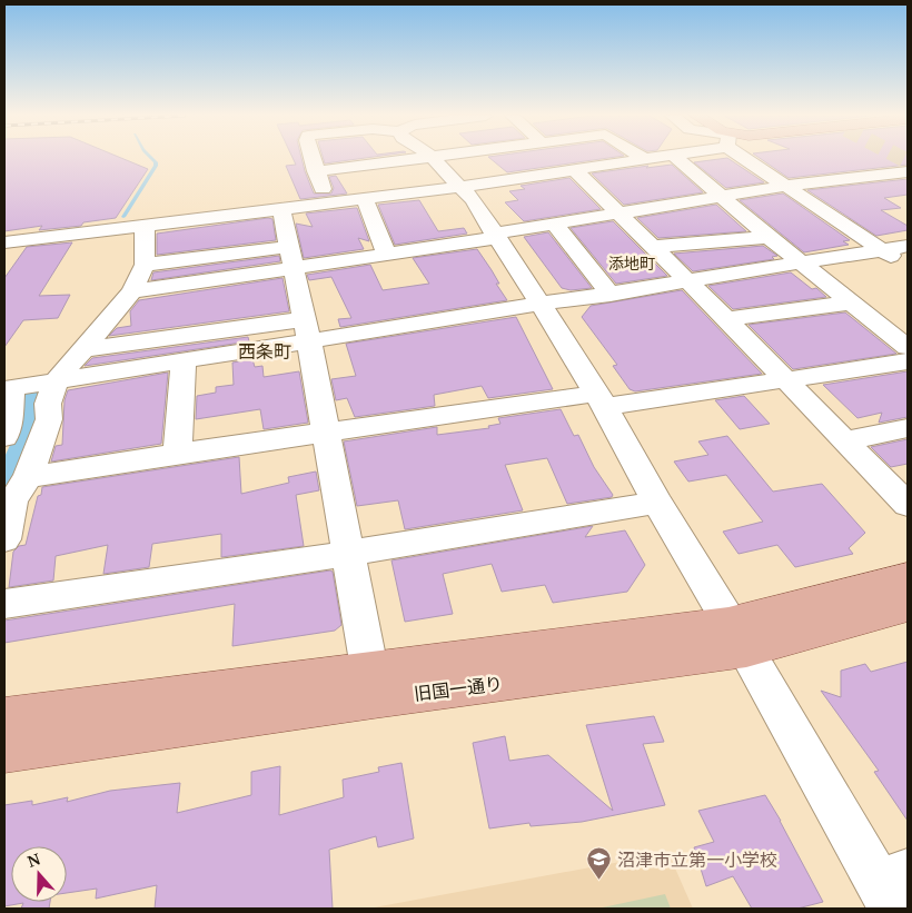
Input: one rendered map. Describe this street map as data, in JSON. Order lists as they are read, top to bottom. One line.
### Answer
{"streets":{"main road":["旧国一通り"]},"districts":["添地町","西条町"],"places":{"school or university":["沼津市立第一小学校"]},"north":"top"}
